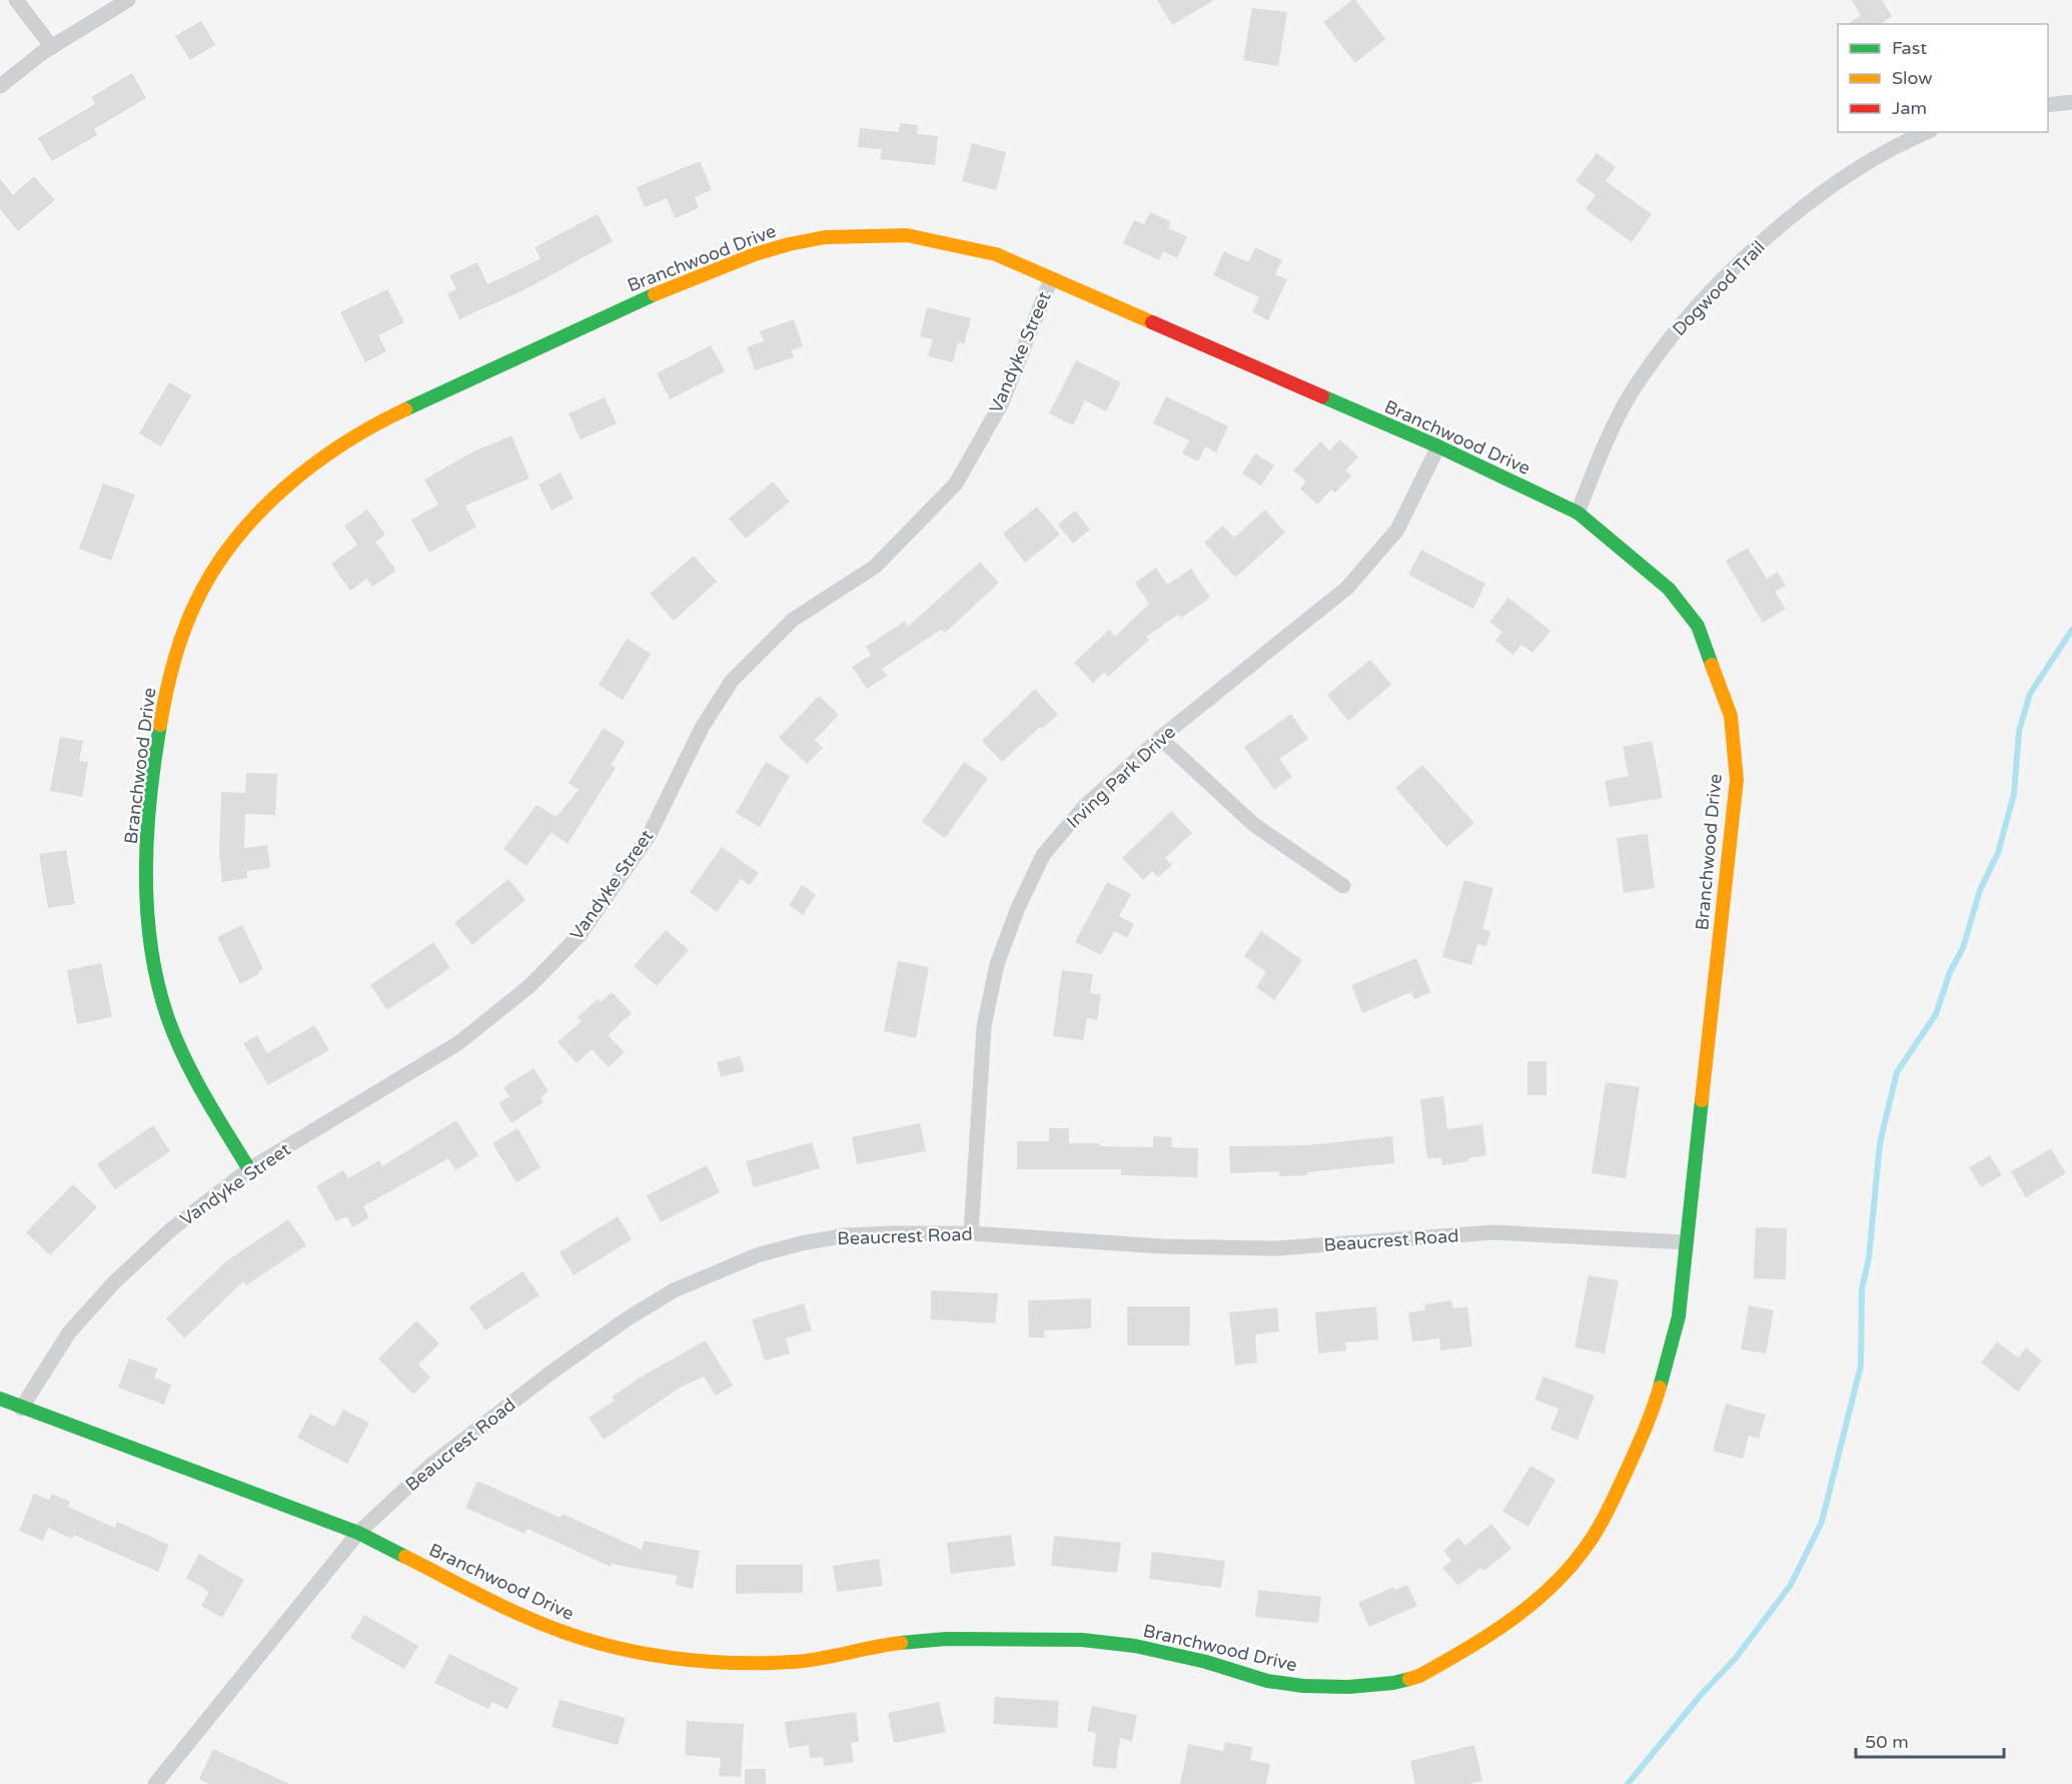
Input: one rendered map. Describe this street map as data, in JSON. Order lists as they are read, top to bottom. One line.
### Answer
{"streets":{"street":["Branchwood Drive","Dogwood Trail","Vandyke Street","Irving Park Drive","Beaucrest Road"]},"crossings":[["Branchwood Drive","Dogwood Trail"],["Branchwood Drive","Vandyke Street"],["Branchwood Drive","Irving Park Drive"],["Branchwood Drive","Beaucrest Road"],["Irving Park Drive","Beaucrest Road"]],"legend":["Fast","Slow","Jam"],"scale_bar":"50 m"}
